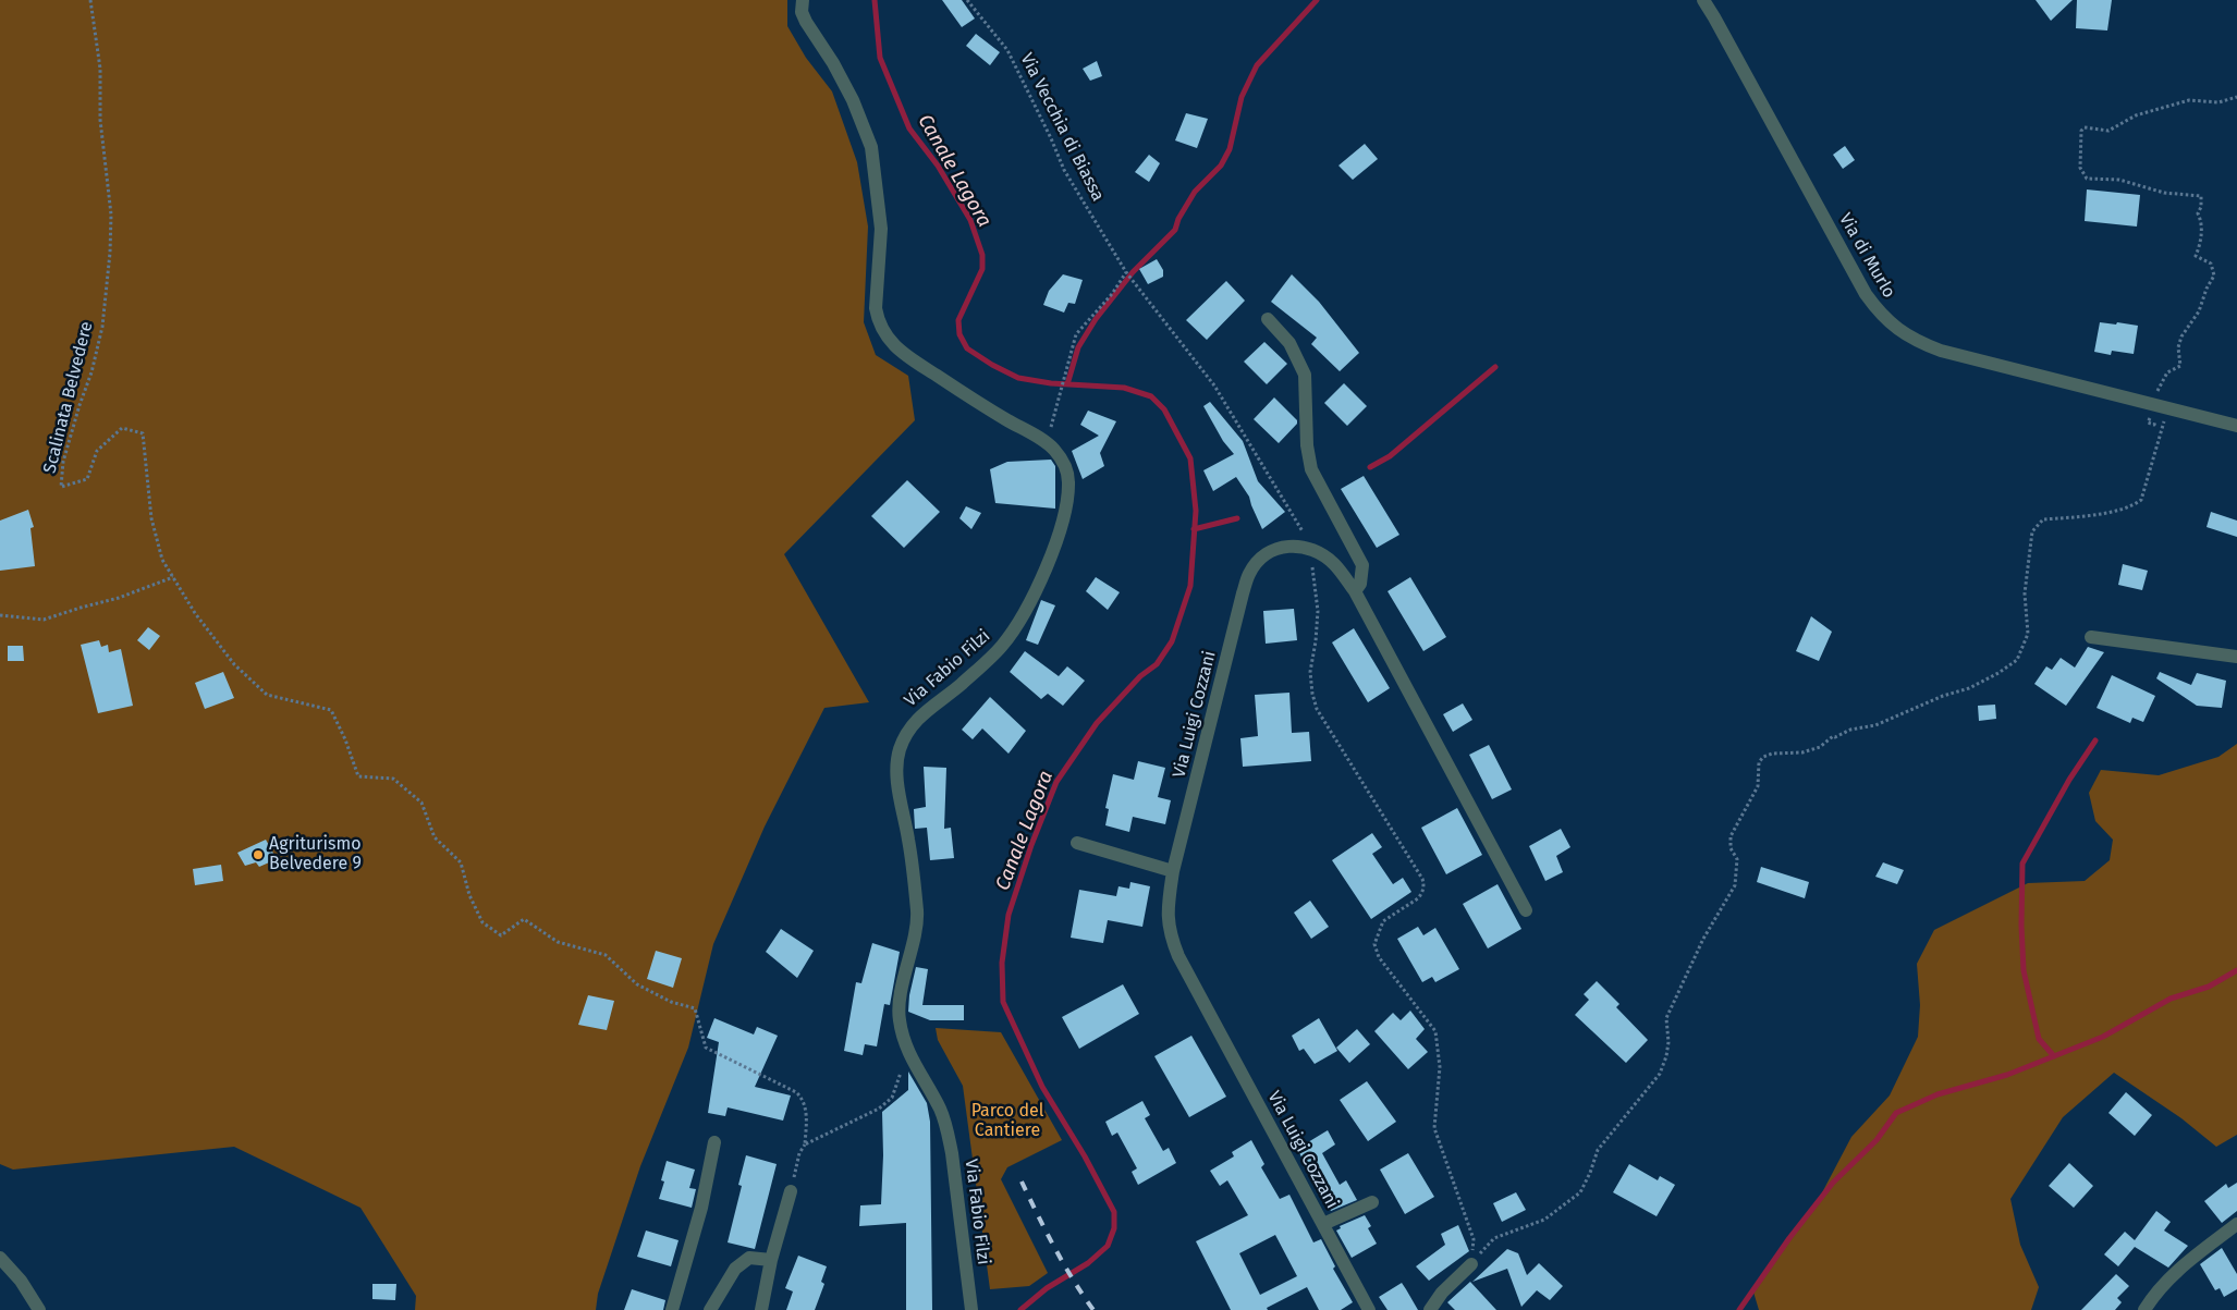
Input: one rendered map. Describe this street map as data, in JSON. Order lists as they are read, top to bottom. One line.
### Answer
{"streets":{"street":["Via di Murlo","Via Fabio Filzi","Via Luigi Cozzani"],"path":["Via Vecchia di Biassa","Scalinata Belvedere"]},"crossings":[["Via Vecchia di Biassa","Via Luigi Cozzani"]],"water":["Canale Lagora"],"parks":["Parco del Cantiere"],"places":["Agriturismo Belvedere 9"]}
